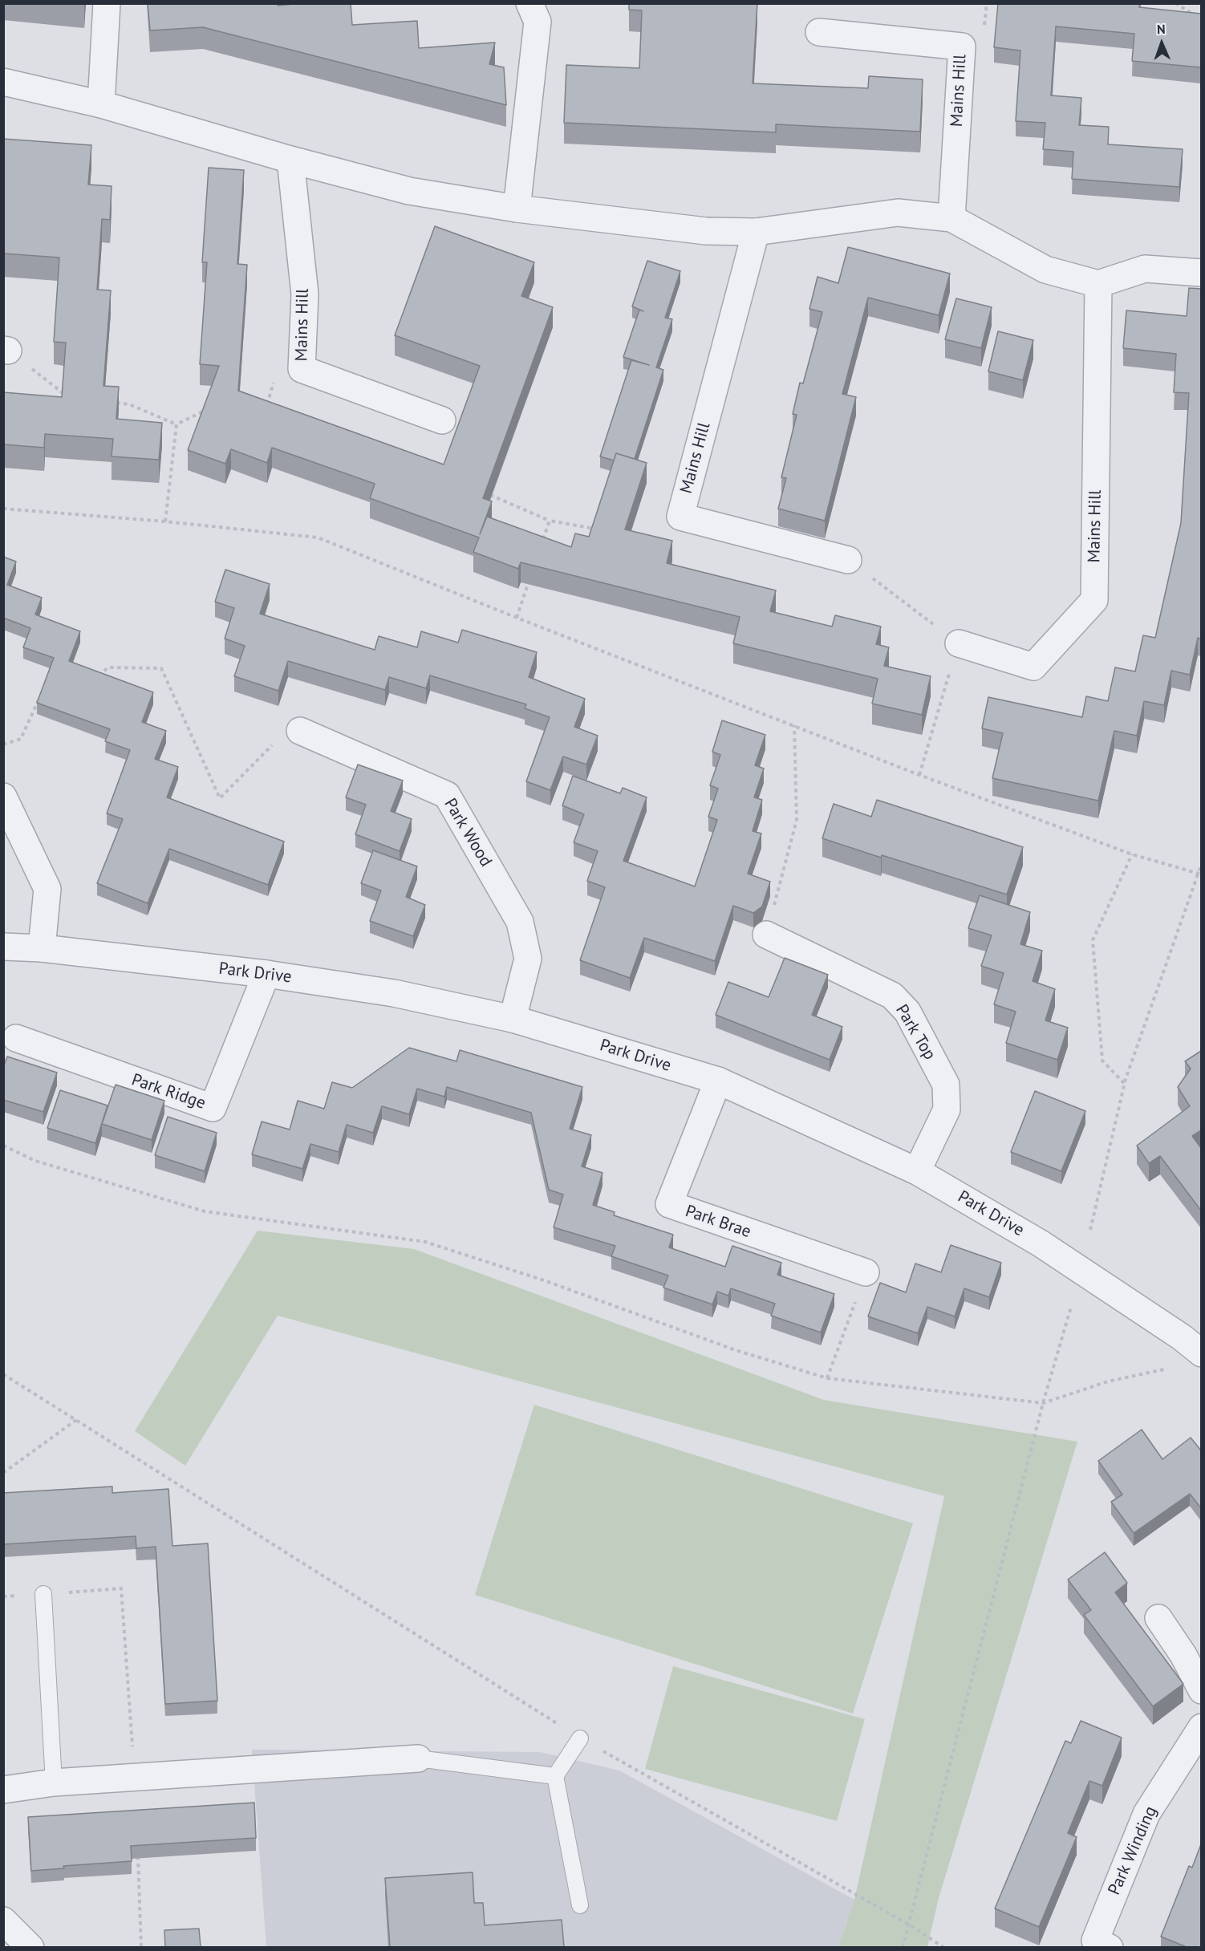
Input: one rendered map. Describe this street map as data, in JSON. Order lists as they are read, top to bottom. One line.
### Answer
{"streets":{"street":["Mains Hill","Park Wood","Park Drive","Park Top","Park Ridge","Park Brae","Park Winding"]},"crossings":[["Park Wood","Park Drive"],["Park Drive","Park Top"],["Park Drive","Park Ridge"],["Park Drive","Park Brae"]],"north":"top"}
